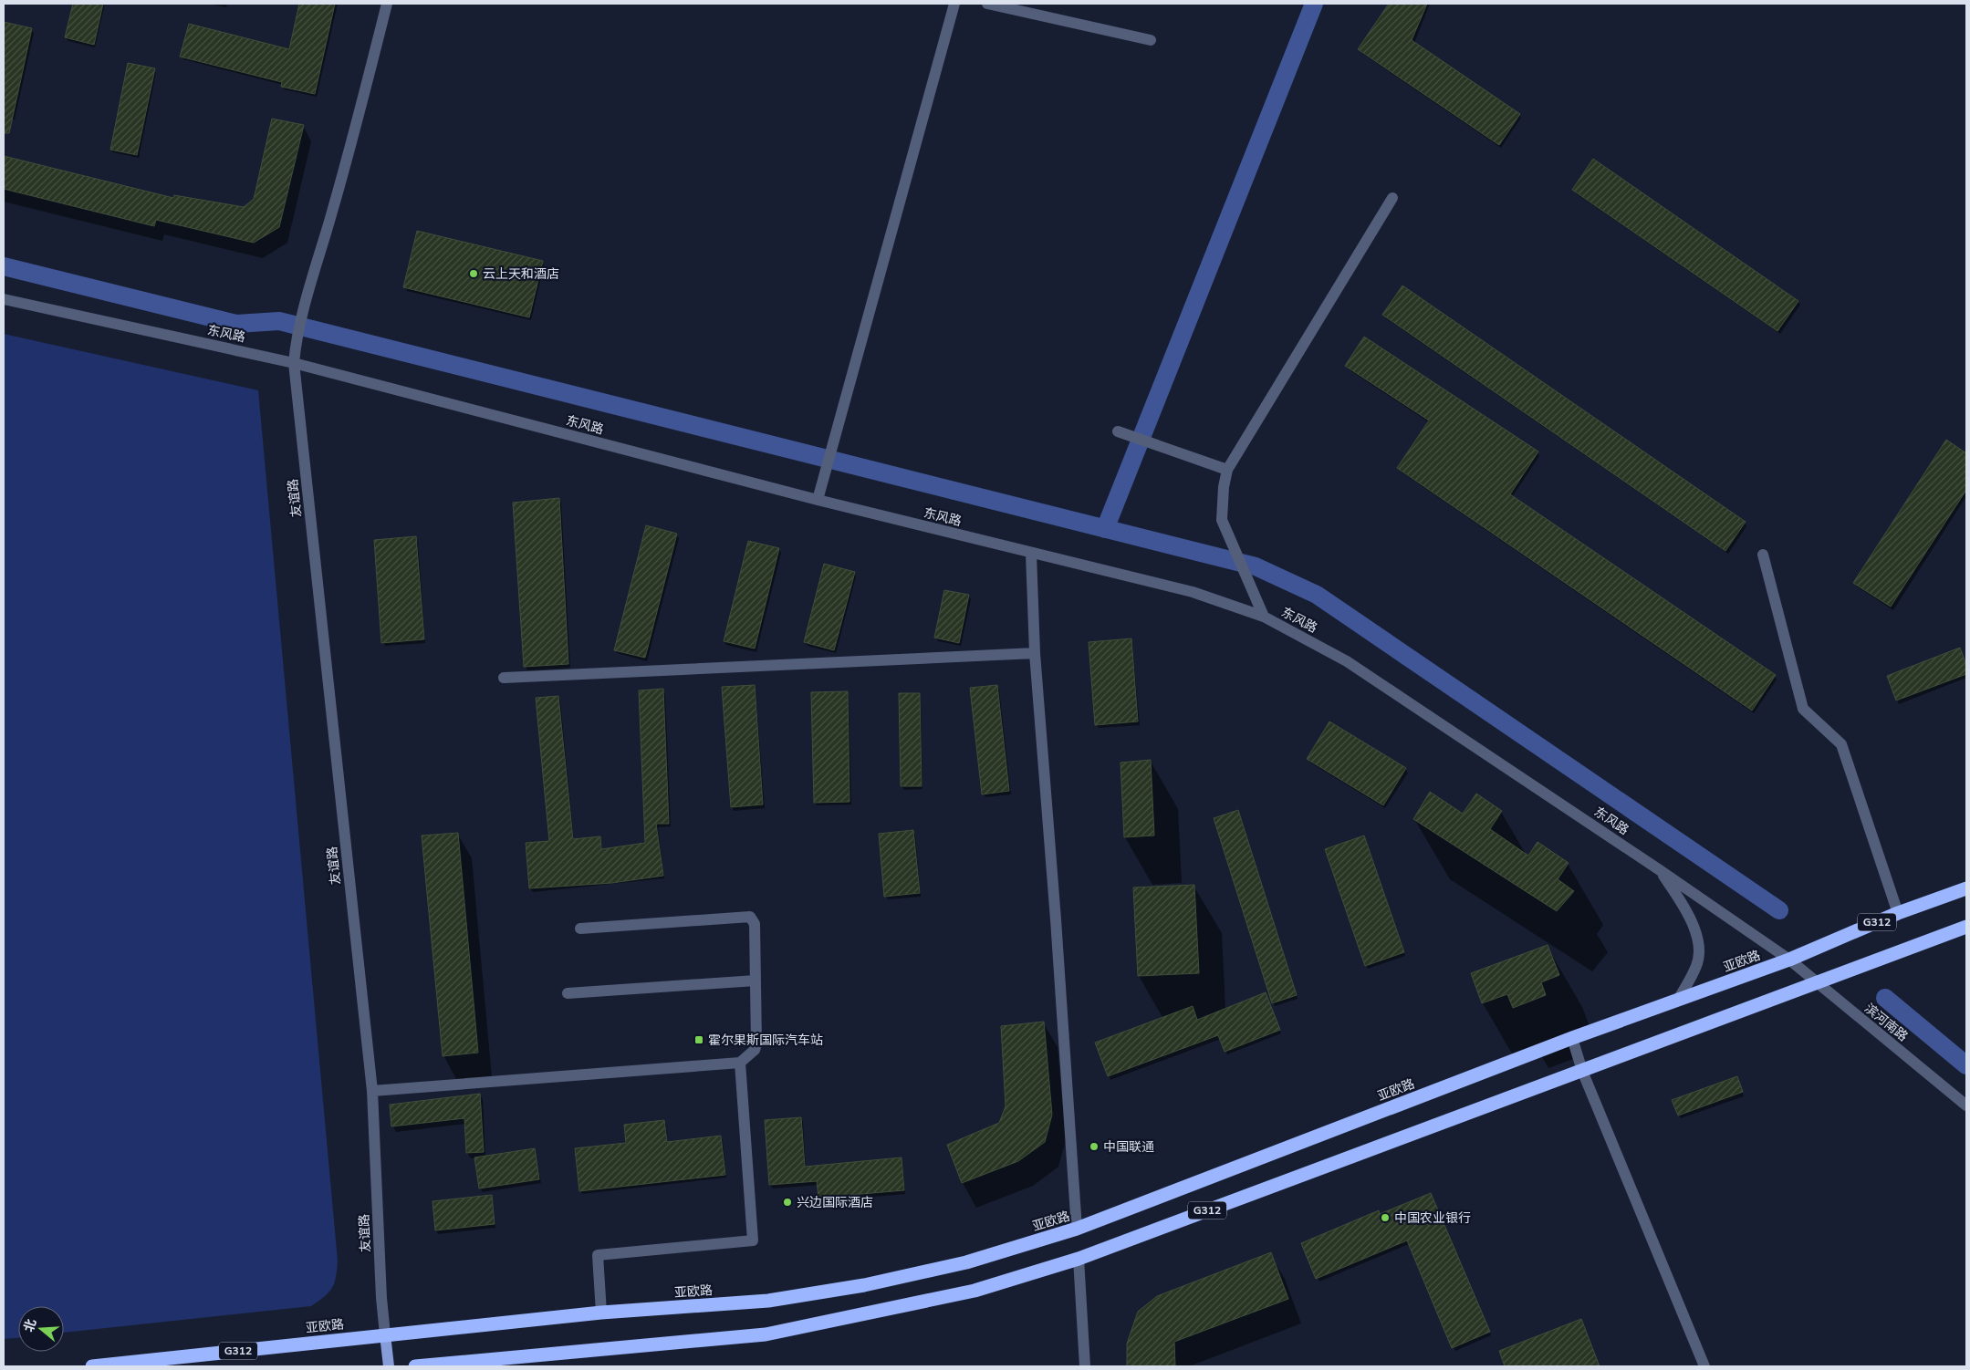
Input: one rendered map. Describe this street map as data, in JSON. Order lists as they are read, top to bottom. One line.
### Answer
{"streets":{"highway":["G312","亚欧路"],"main road":["友谊路"],"street":["东风路","滨河南路"]},"crossings":[["东风路","友谊路"],["东风路","亚欧路"],["东风路","滨河南路"],["友谊路","亚欧路"],["G312","滨河南路"],["亚欧路","滨河南路"]],"places":{"other":["云上天和酒店","中国联通","兴边国际酒店","中国农业银行"],"transit":["霍尔果斯国际汽车站"]},"north":"left"}
